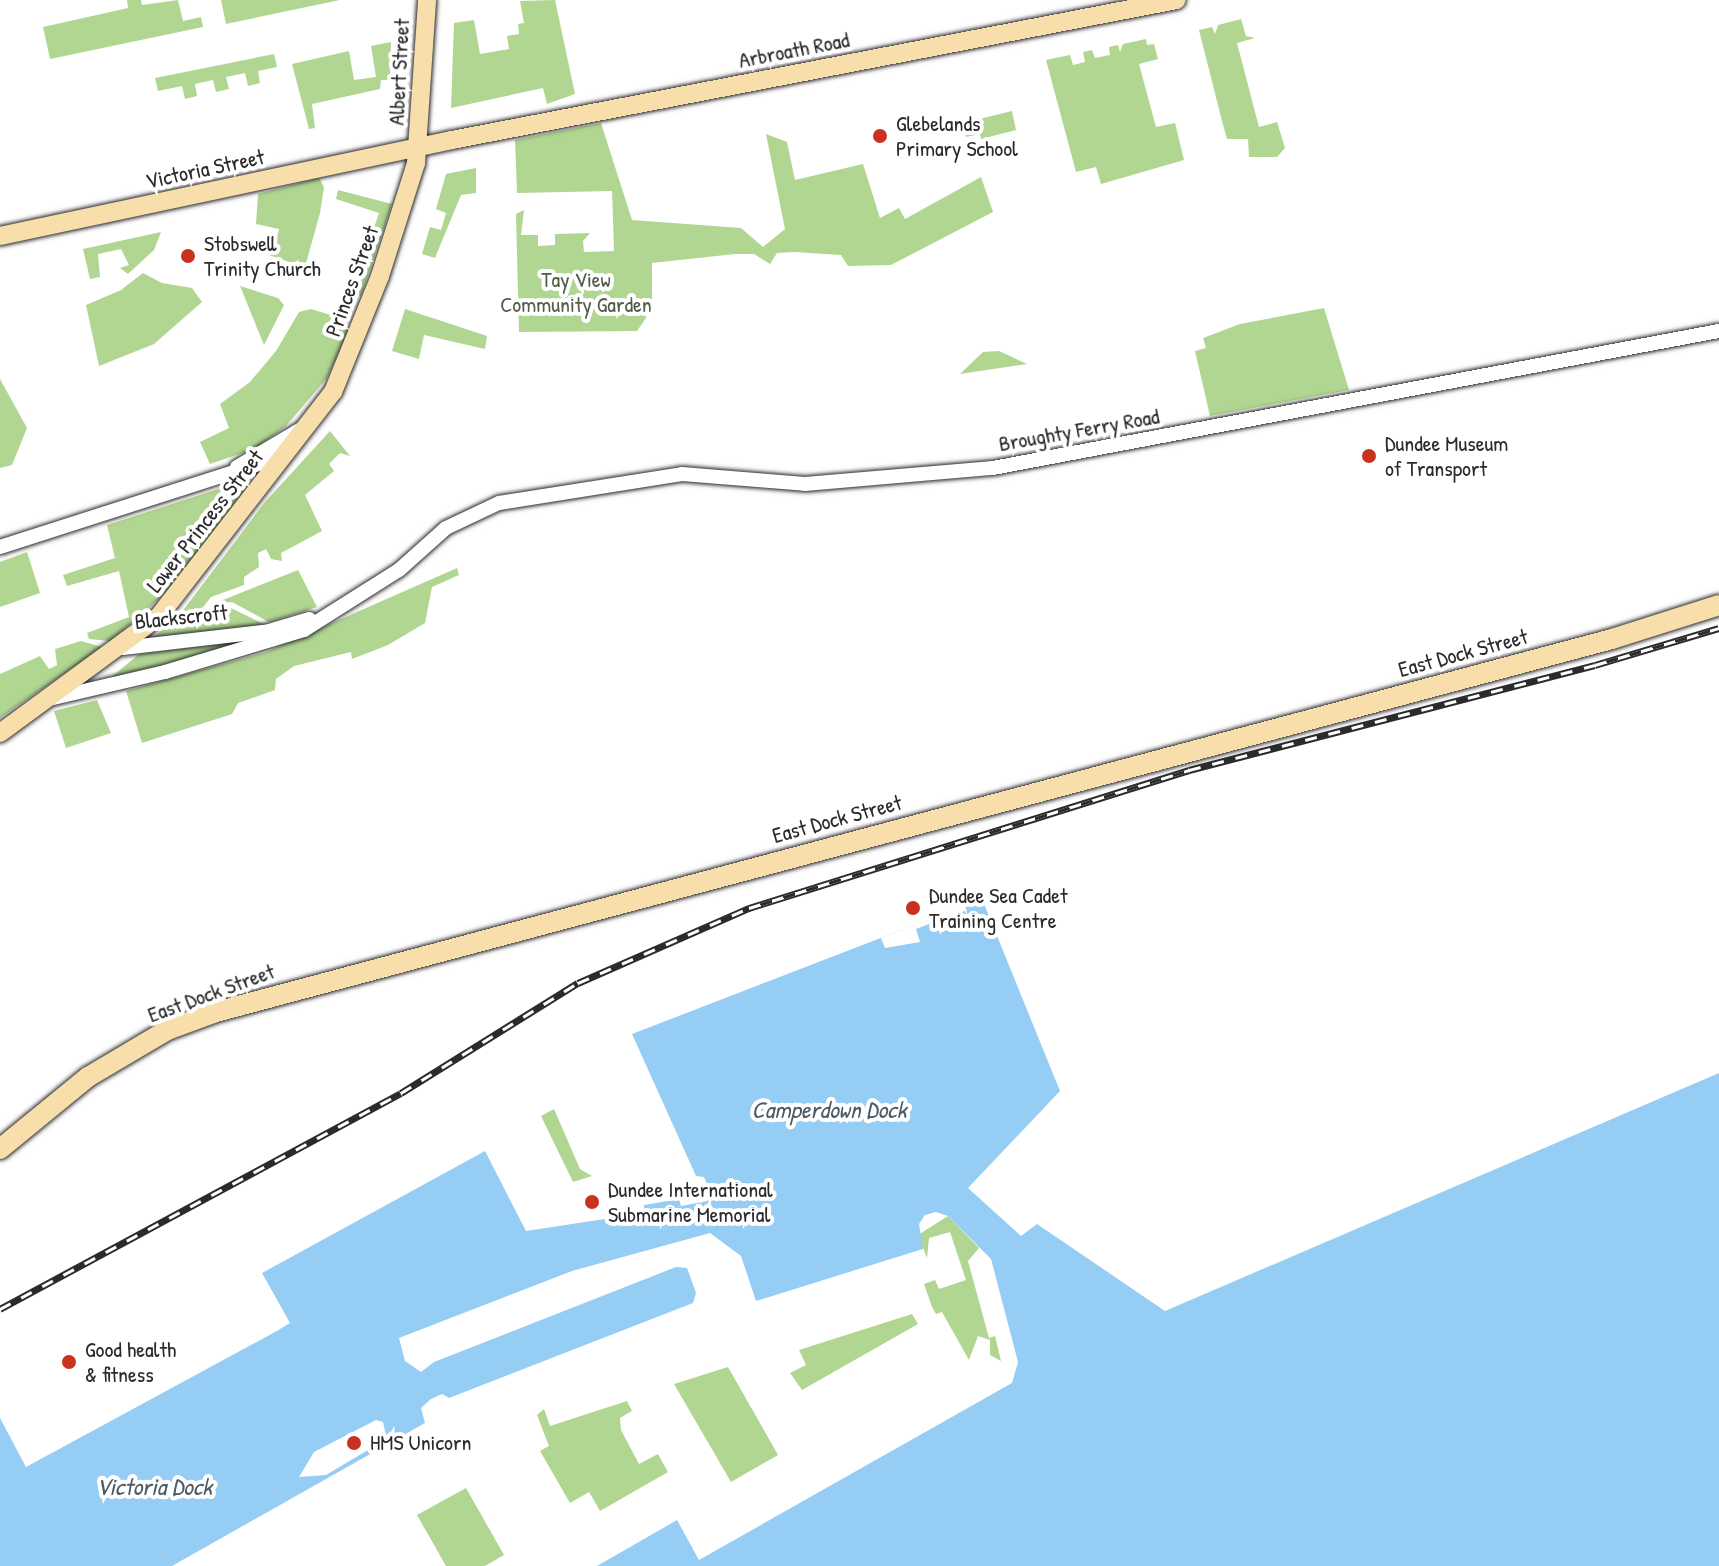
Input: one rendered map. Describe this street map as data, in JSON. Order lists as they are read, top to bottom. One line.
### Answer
{"streets":{"highway":["East Dock Street"],"main road":["Arbroath Road","Albert Street","Victoria Street","Princes Street","Lower Princess Street","Blackscroft"],"street":["Broughty Ferry Road"]},"crossings":[["Arbroath Road","Albert Street"],["Arbroath Road","Victoria Street"],["Arbroath Road","Princes Street"],["Albert Street","Victoria Street"],["Albert Street","Princes Street"],["Victoria Street","Princes Street"],["Princes Street","Lower Princess Street"],["Broughty Ferry Road","Blackscroft"],["Lower Princess Street","Blackscroft"]],"water":["Camperdown Dock","Victoria Dock"],"parks":["Tay View Community Garden"],"places":["Glebelands Primary School","Stobswell Trinity Church","Dundee Museum of Transport","Dundee Sea Cadet Training Centre","Dundee International Submarine Memorial","Good health & fitness","HMS Unicorn"]}
